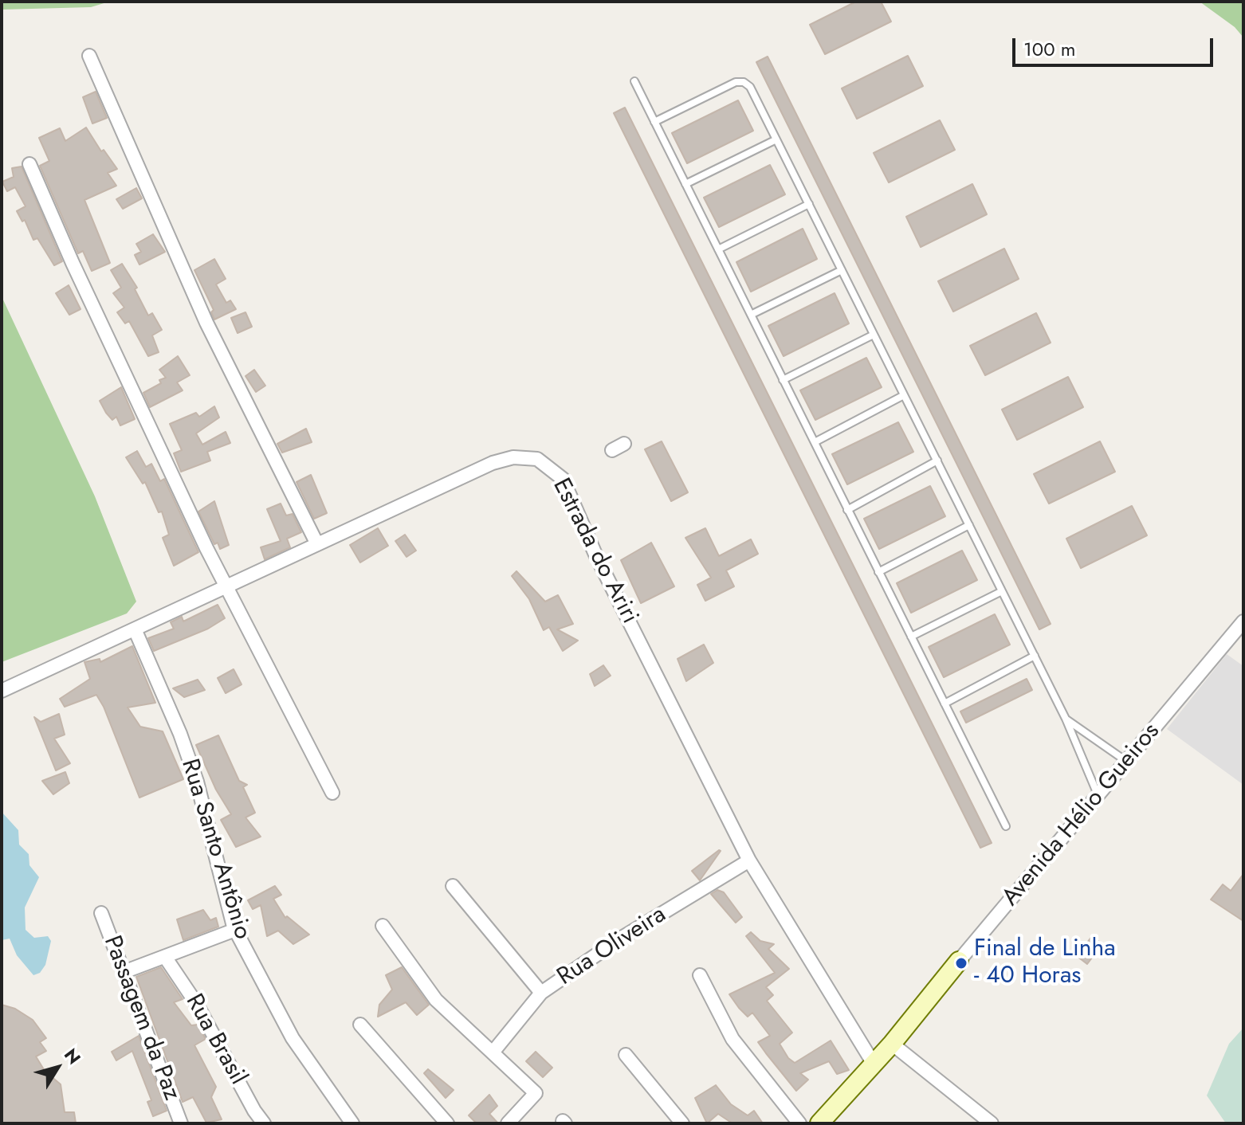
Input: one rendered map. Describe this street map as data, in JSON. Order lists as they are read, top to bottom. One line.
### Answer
{"streets":{"main road":["Avenida Hélio Gueiros"],"street":["Estrada do Ariri","Rua Santo Antônio","Rua Oliveira","Passagem da Paz","Rua Brasil"]},"crossings":[["Estrada do Ariri","Avenida Hélio Gueiros"],["Estrada do Ariri","Rua Santo Antônio"],["Estrada do Ariri","Rua Oliveira"]],"places":["Final de Linha - 40 Horas"],"scale_bar":"100 m","north":"top right"}
